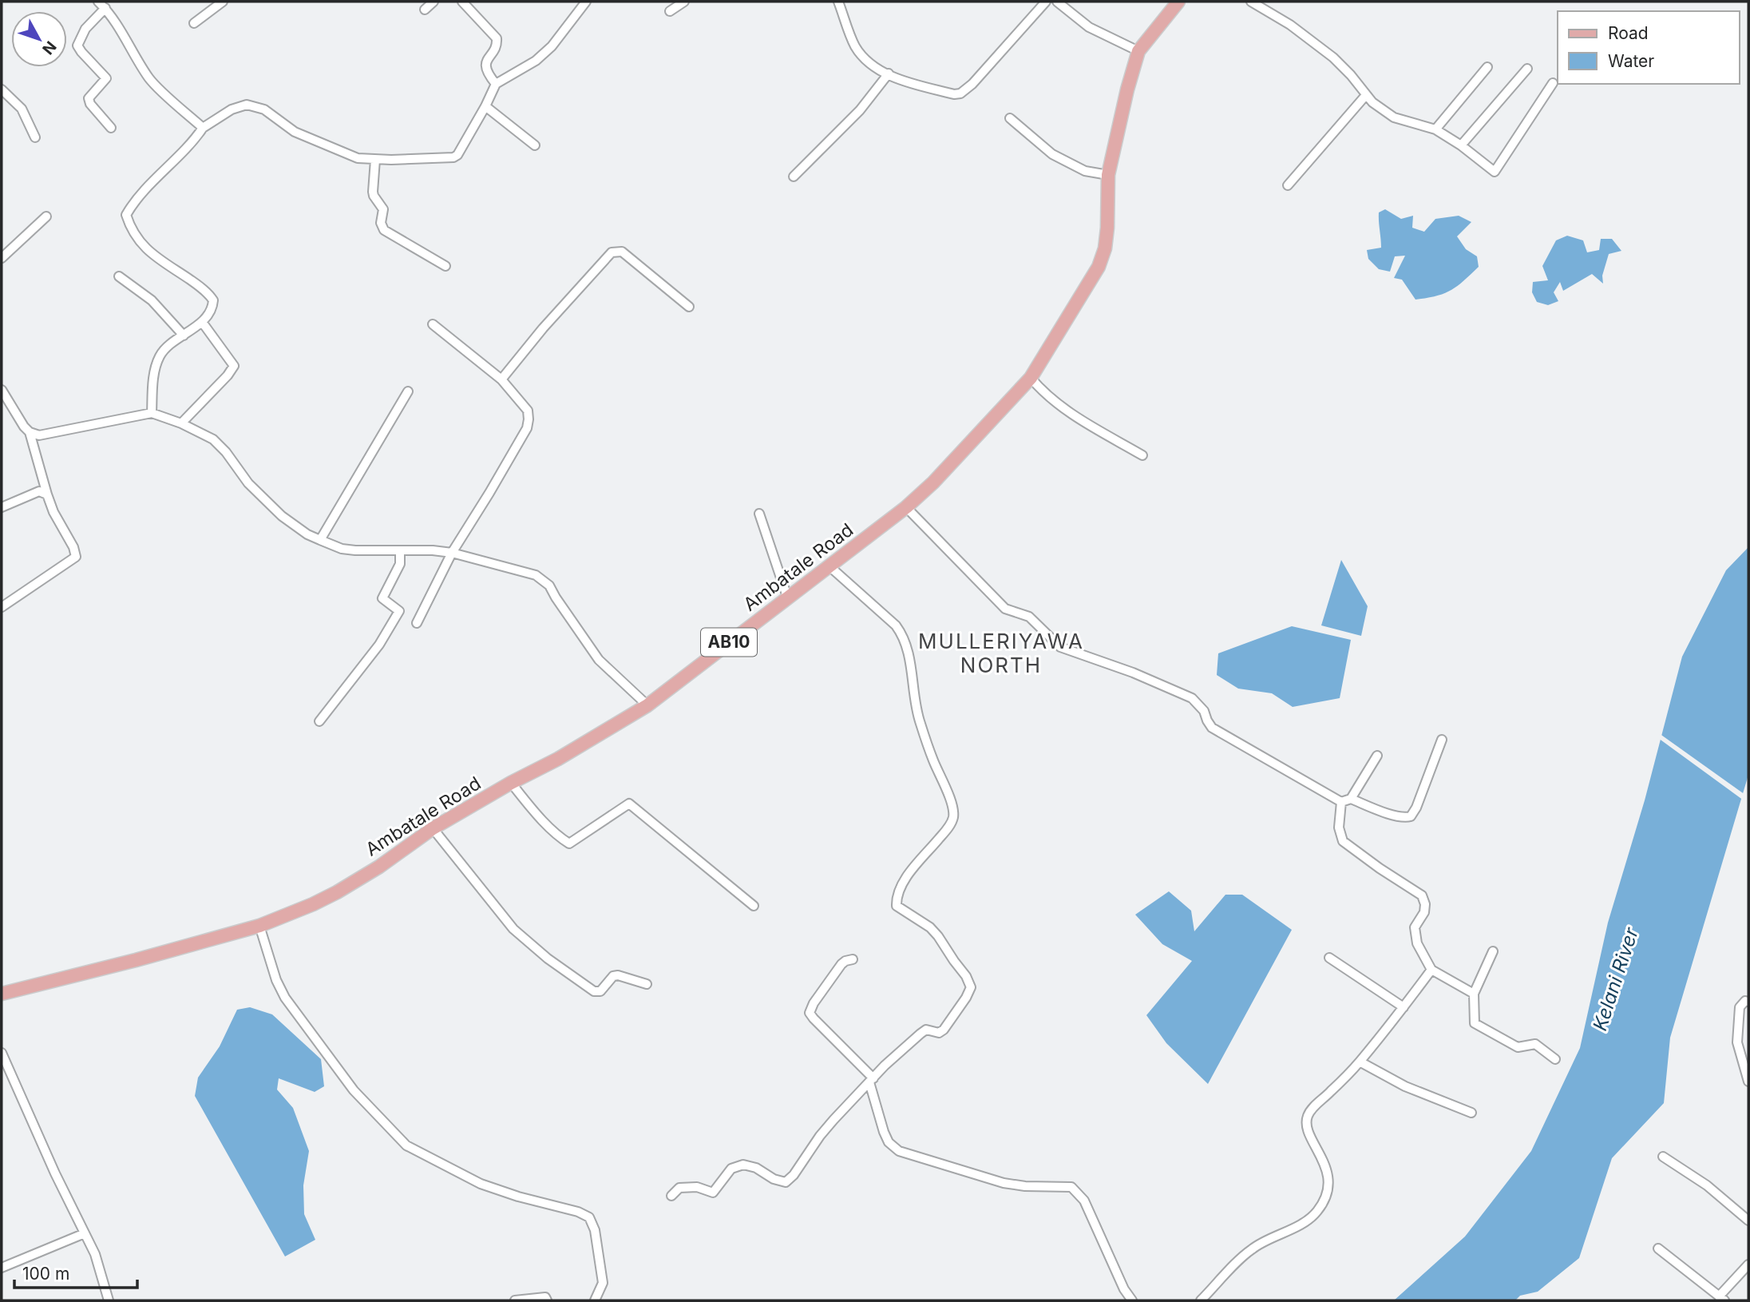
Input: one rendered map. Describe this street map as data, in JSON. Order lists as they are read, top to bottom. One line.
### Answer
{"streets":{"main road":["Ambatale Road","AB10"]},"districts":["MULLERIYAWA NORTH"],"water":["Kelani River"],"legend":["Road","Water"],"scale_bar":"100 m","north":"bottom right"}
